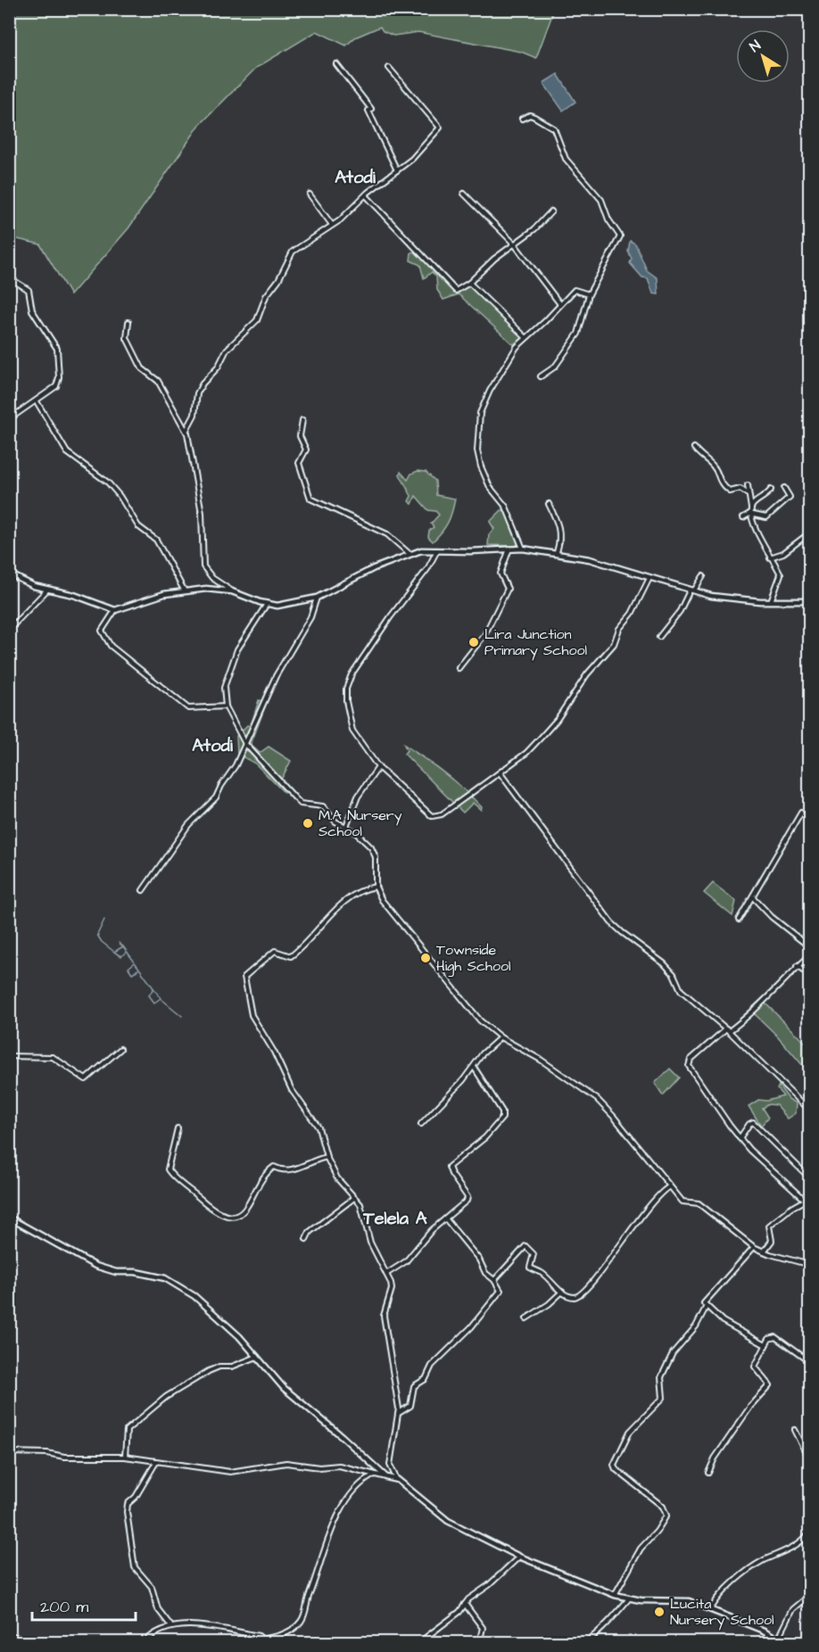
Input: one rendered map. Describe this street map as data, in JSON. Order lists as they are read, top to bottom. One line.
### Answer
{"districts":["Atodi","Atodi","Telela A"],"places":["Lira Junction Primary School","M.A Nursery School","Townside High School","Lucita Nursery School"],"scale_bar":"200 m","north":"top left"}
